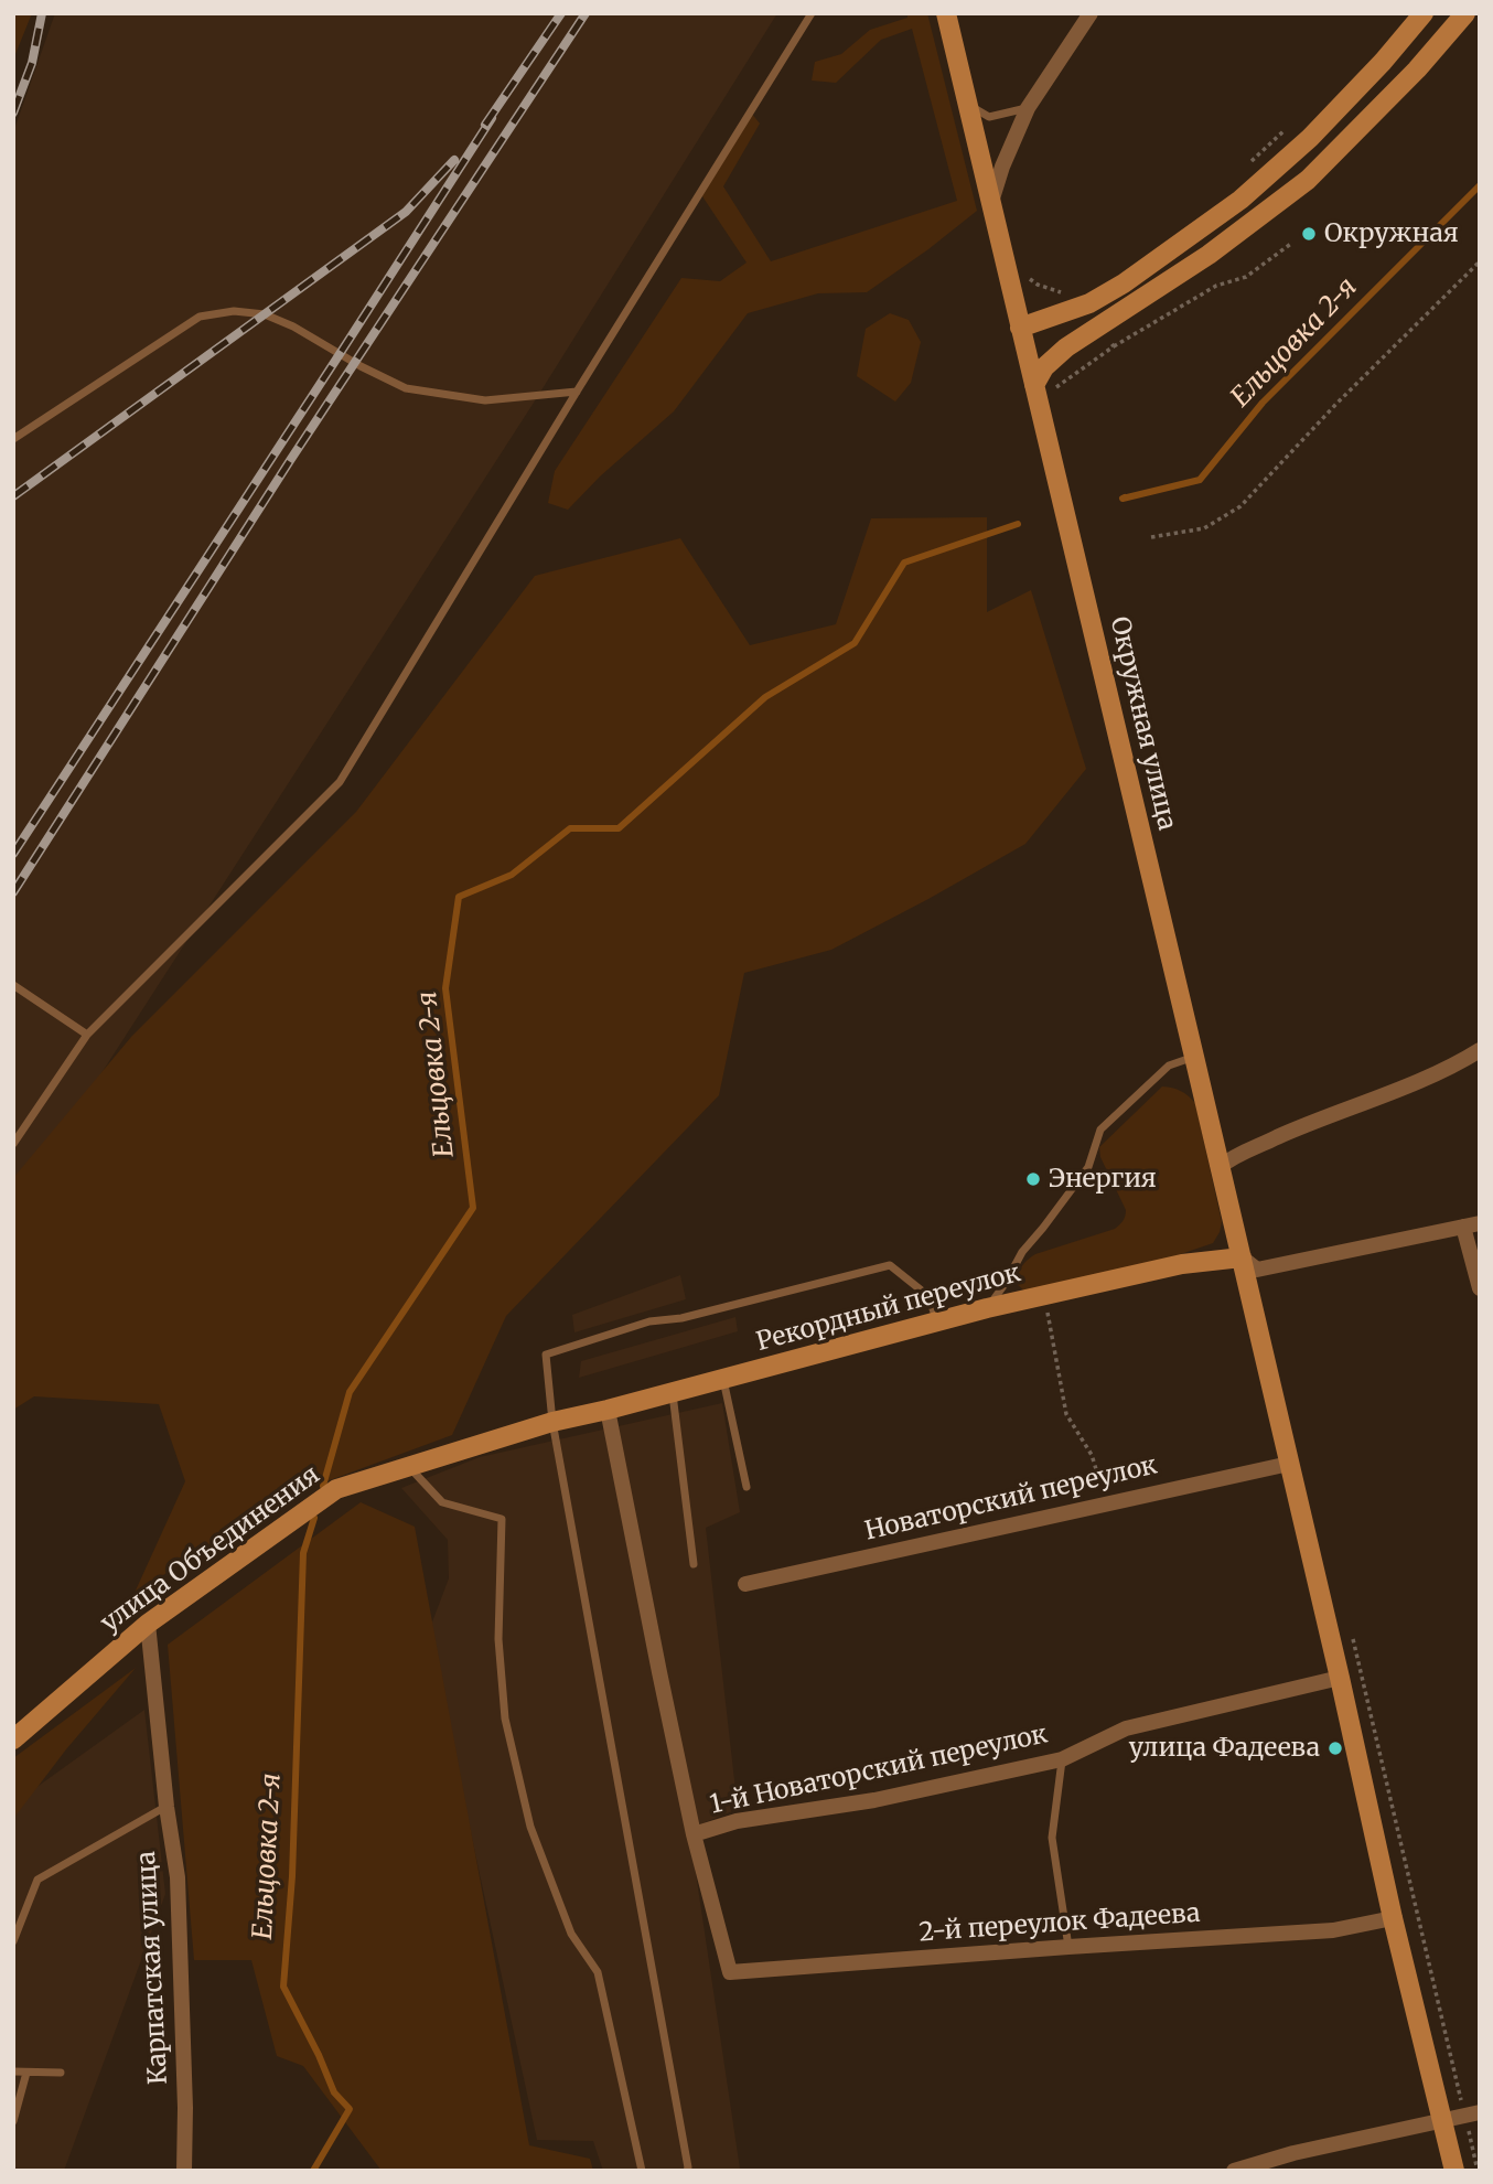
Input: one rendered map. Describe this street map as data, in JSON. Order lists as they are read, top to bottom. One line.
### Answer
{"streets":{"main road":["Окружная улица","Рекордный переулок","улица Объединения"],"street":["Новаторский переулок","1-й Новаторский переулок","2-й переулок Фадеева","Карпатская улица"]},"crossings":[["Окружная улица","Рекордный переулок"],["Рекордный переулок","улица Объединения"],["улица Объединения","Карпатская улица"],["1-й Новаторский переулок","2-й переулок Фадеева"]],"water":["Ельцовка 2-я"],"places":["Окружная","Энергия","улица Фадеева"]}
